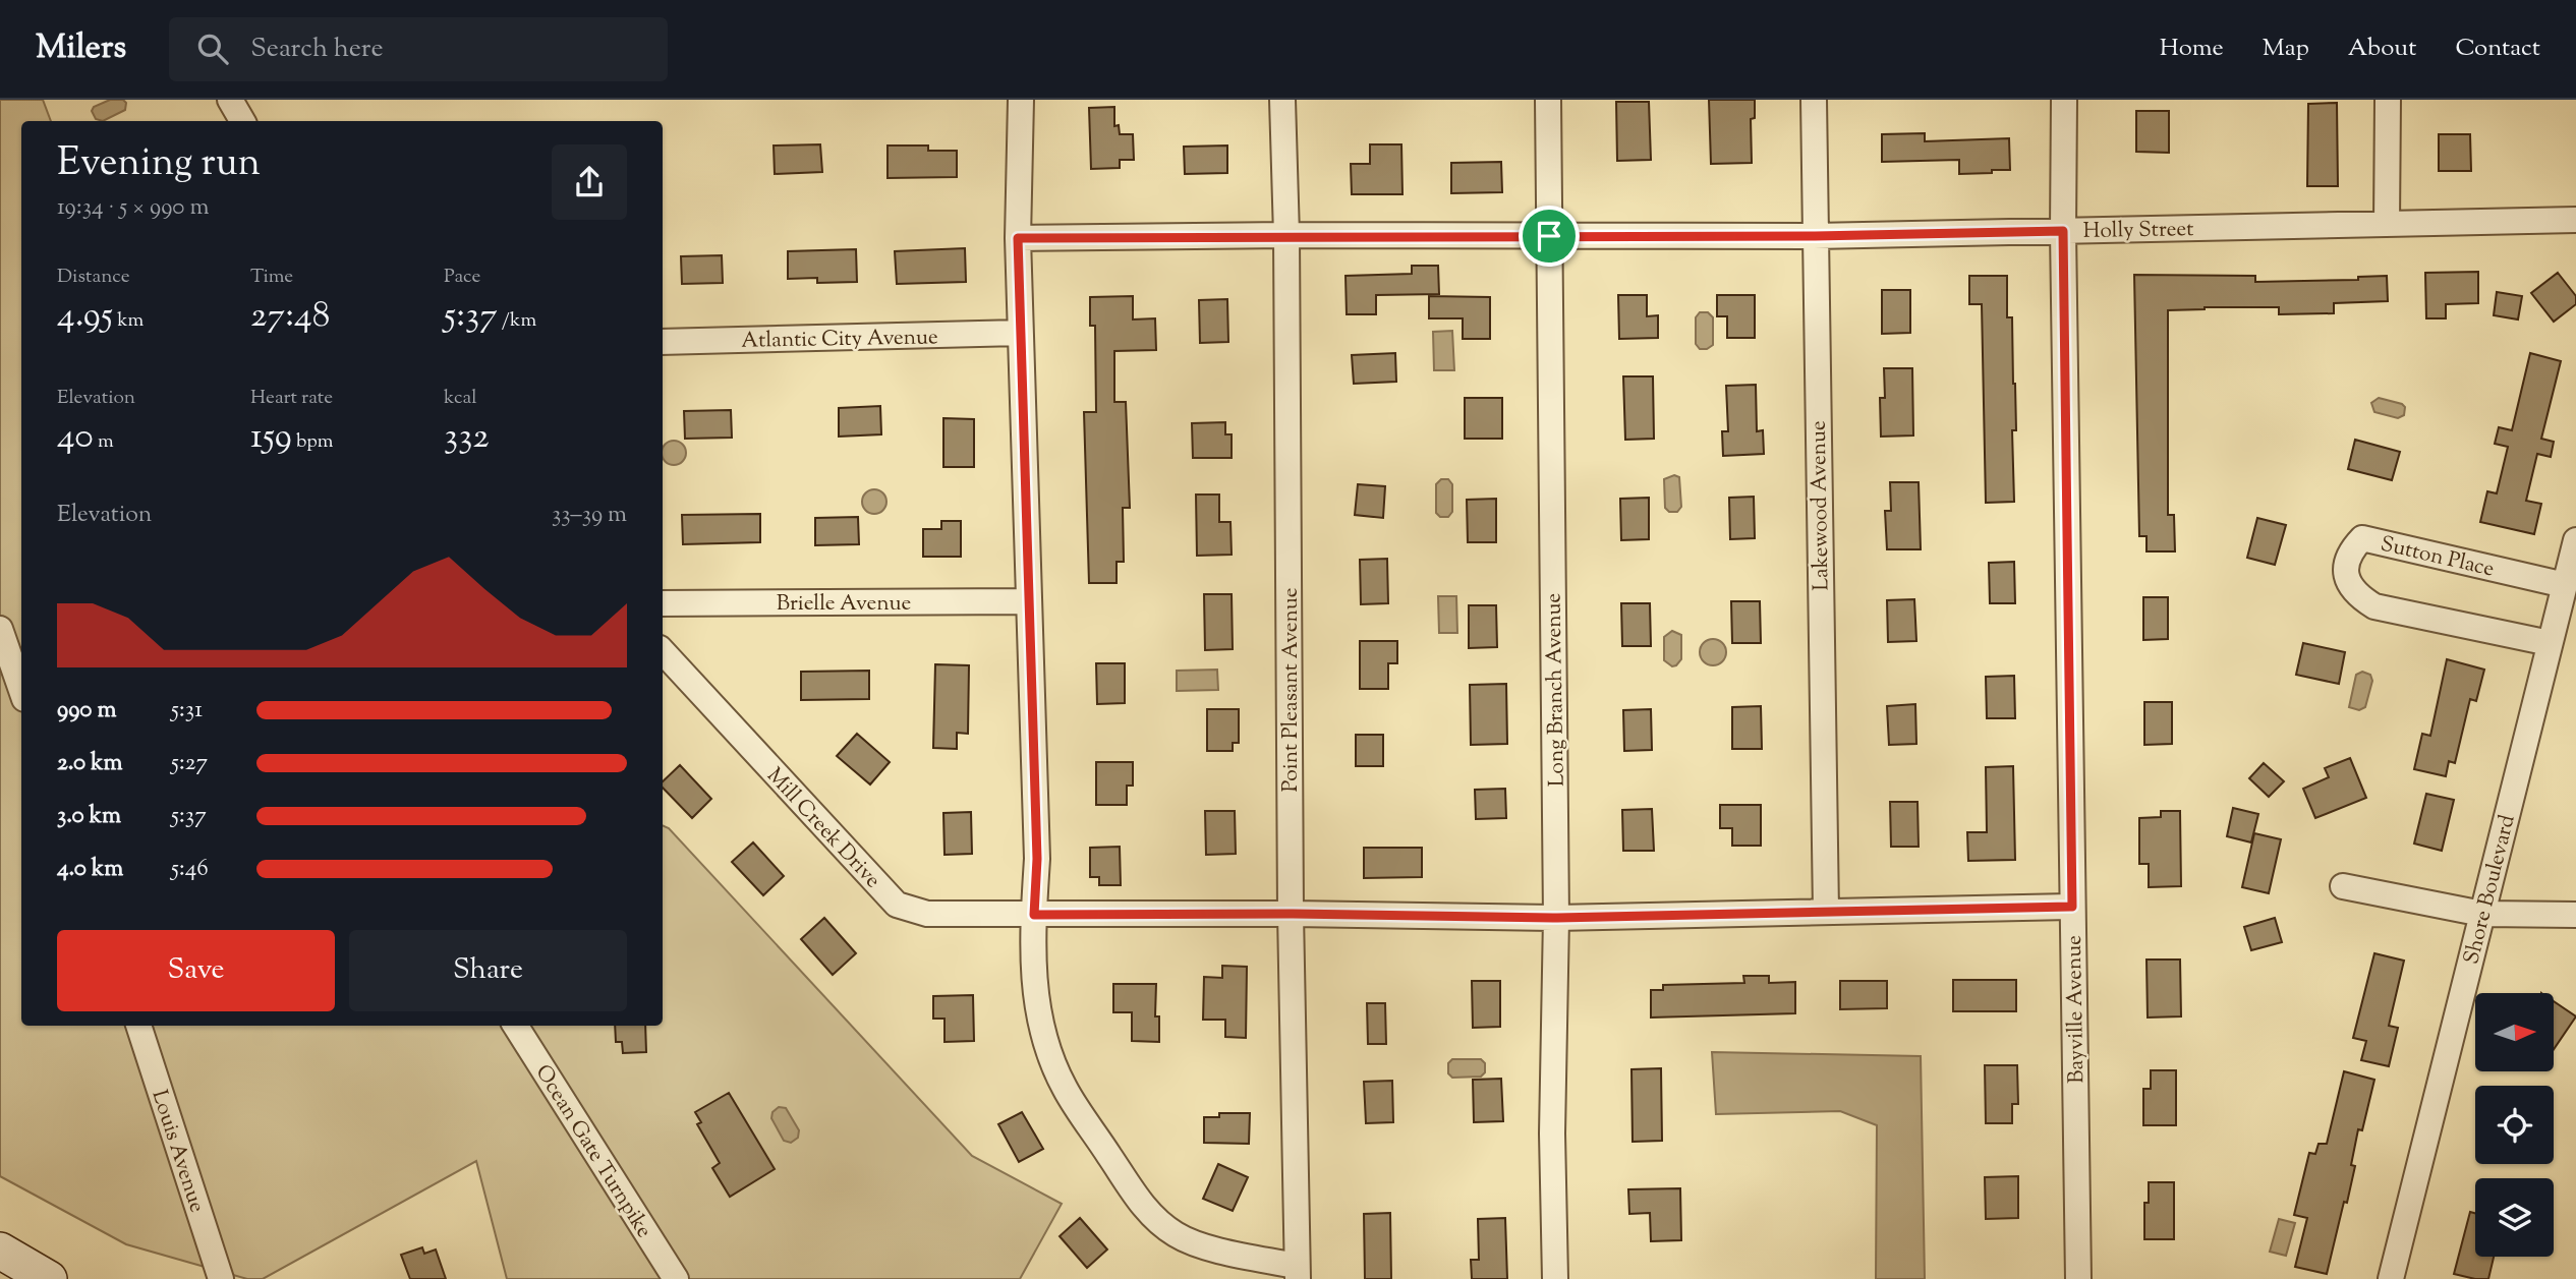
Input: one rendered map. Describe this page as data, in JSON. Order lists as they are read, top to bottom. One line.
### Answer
{"streets":{"street":["Holly Street","Atlantic City Avenue","Lakewood Avenue","Sutton Place","Brielle Avenue","Point Pleasant Avenue","Long Branch Avenue","Mill Creek Drive","Shore Boulevard","Bayville Avenue","Louis Avenue","Ocean Gate Turnpike"]},"crossings":[["Holly Street","Lakewood Avenue"],["Holly Street","Point Pleasant Avenue"],["Holly Street","Long Branch Avenue"],["Holly Street","Bayville Avenue"],["Lakewood Avenue","Mill Creek Drive"],["Sutton Place","Shore Boulevard"],["Point Pleasant Avenue","Mill Creek Drive"],["Long Branch Avenue","Mill Creek Drive"],["Mill Creek Drive","Bayville Avenue"]],"north":"right","page":{"header":"Milers","search":"Search here","nav":["Home","Map","About","Contact"],"heading":["Evening run","19:34 · 5 × 990 m"],"stats":[["Distance","4.95 km"],["Time","27:48"],["Pace","5:37 /km"],["Elevation","40 m"],["Heart rate","159 bpm"],["kcal","332"]],"chart":["Elevation","33–39 m"],"list":[{"name":"990 m","note":"5:31"},{"name":"2.0 km","note":"5:27"},{"name":"3.0 km","note":"5:37"},{"name":"4.0 km","note":"5:46"}],"buttons":["Save","Share"]}}
